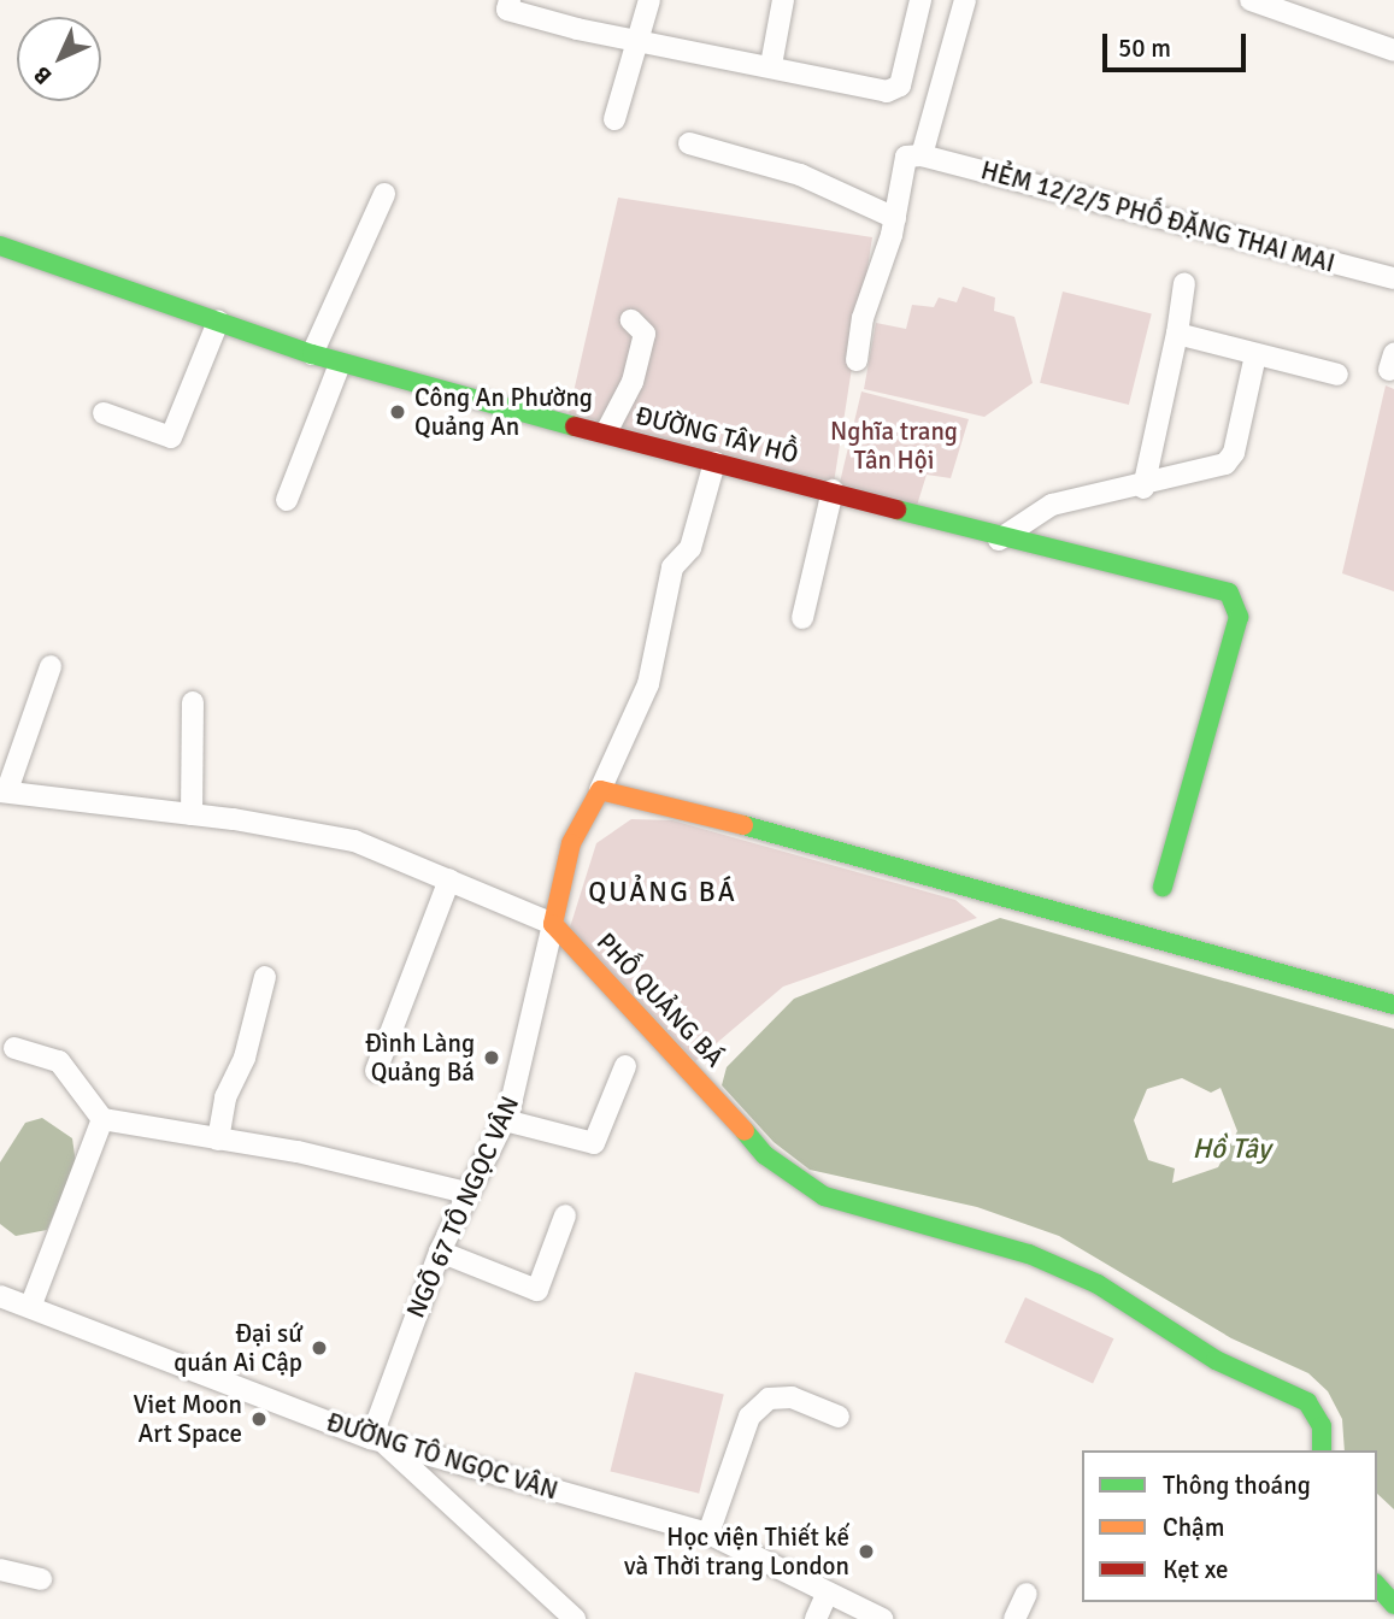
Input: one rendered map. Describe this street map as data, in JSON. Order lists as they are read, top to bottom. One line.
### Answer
{"streets":{"street":["HẺM 12/2/5 PHỐ ĐẶNG THAI MAI","ĐƯỜNG TÂY HỒ","PHỐ QUẢNG BÁ","NGÕ 67 TÔ NGỌC VÂN","ĐƯỜNG TÔ NGỌC VÂN"]},"crossings":[["PHỐ QUẢNG BÁ","NGÕ 67 TÔ NGỌC VÂN"],["NGÕ 67 TÔ NGỌC VÂN","ĐƯỜNG TÔ NGỌC VÂN"]],"districts":["QUẢNG BÁ"],"water":["Hồ Tây"],"parks":["Nghĩa trang Tân Hội"],"places":["Công An Phường Quảng An","Đình Làng Quảng Bá","Đại sứ quán Ai Cập","Viet Moon Art Space","Học viện Thiết kế và Thời trang London"],"legend":["Thông thoáng","Chậm","Kẹt xe"],"scale_bar":"50 m","north":"bottom left"}
